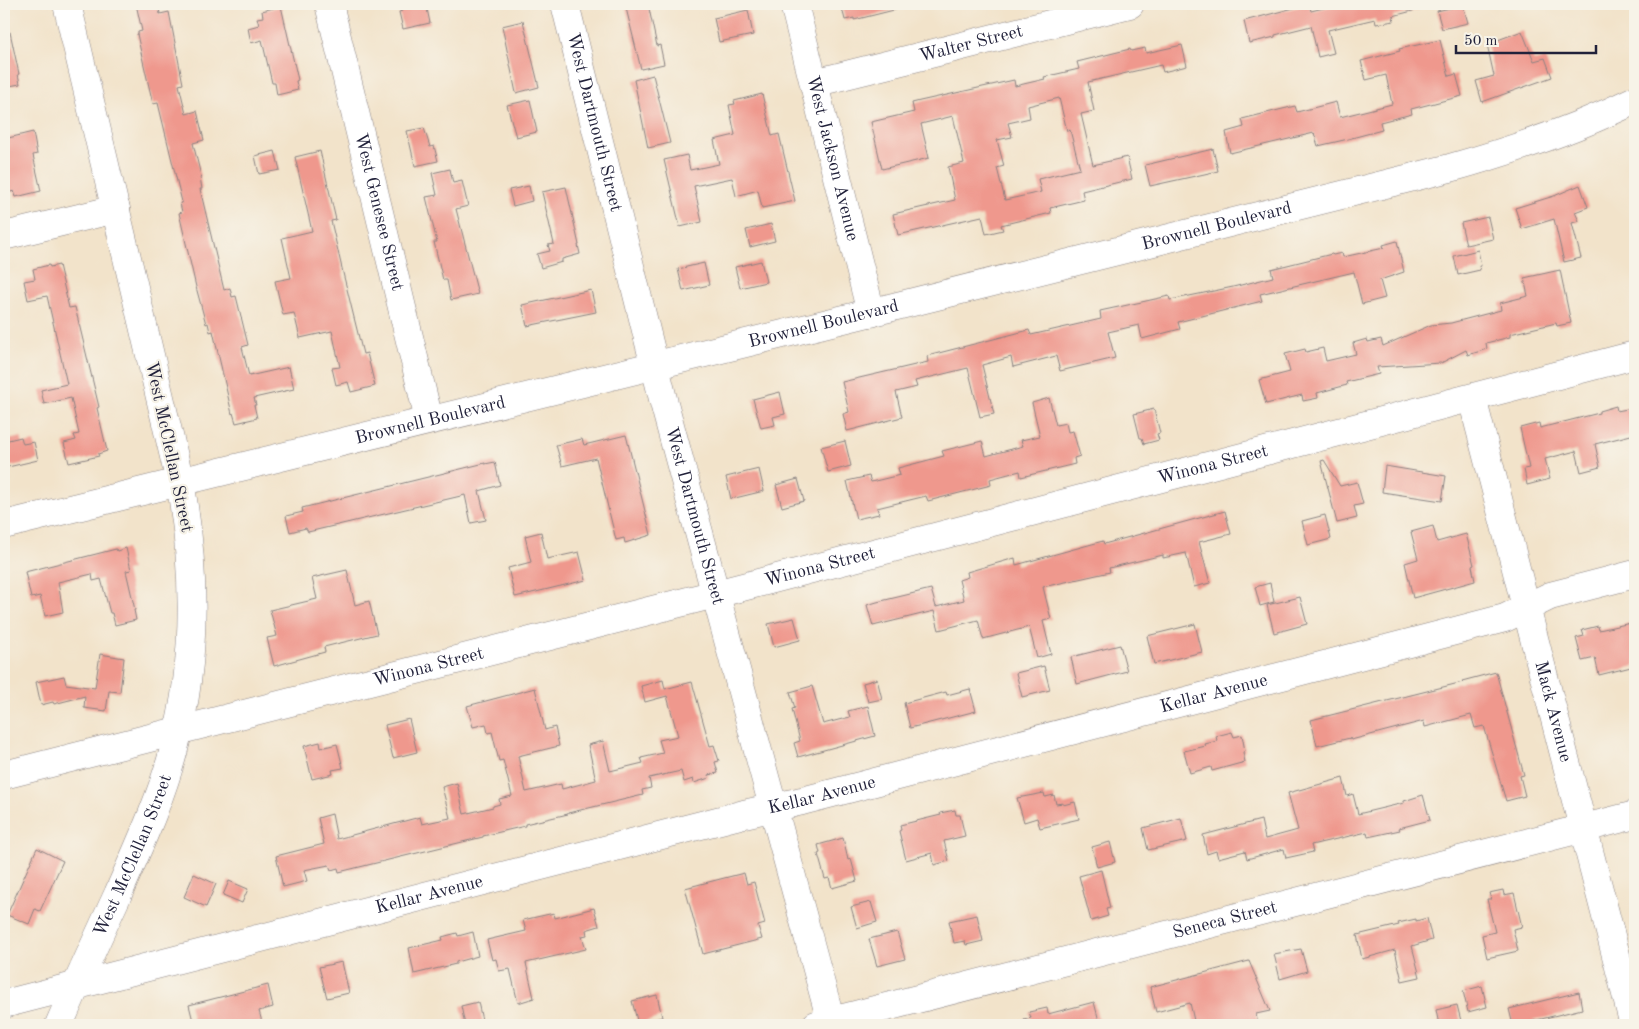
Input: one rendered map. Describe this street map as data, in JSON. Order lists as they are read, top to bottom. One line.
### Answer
{"streets":{"street":["Walter Street","West Dartmouth Street","West Jackson Avenue","West Genesee Street","Brownell Boulevard","West McClellan Street","Winona Street","Kellar Avenue","Mack Avenue","Seneca Street"]},"crossings":[["Walter Street","West Jackson Avenue"],["West Dartmouth Street","Brownell Boulevard"],["West Dartmouth Street","Winona Street"],["West Dartmouth Street","Kellar Avenue"],["West Dartmouth Street","Seneca Street"],["West Jackson Avenue","Brownell Boulevard"],["West Genesee Street","Brownell Boulevard"],["Brownell Boulevard","West McClellan Street"],["West McClellan Street","Winona Street"],["West McClellan Street","Kellar Avenue"],["Winona Street","Mack Avenue"],["Kellar Avenue","Mack Avenue"],["Mack Avenue","Seneca Street"]],"scale_bar":"50 m"}
